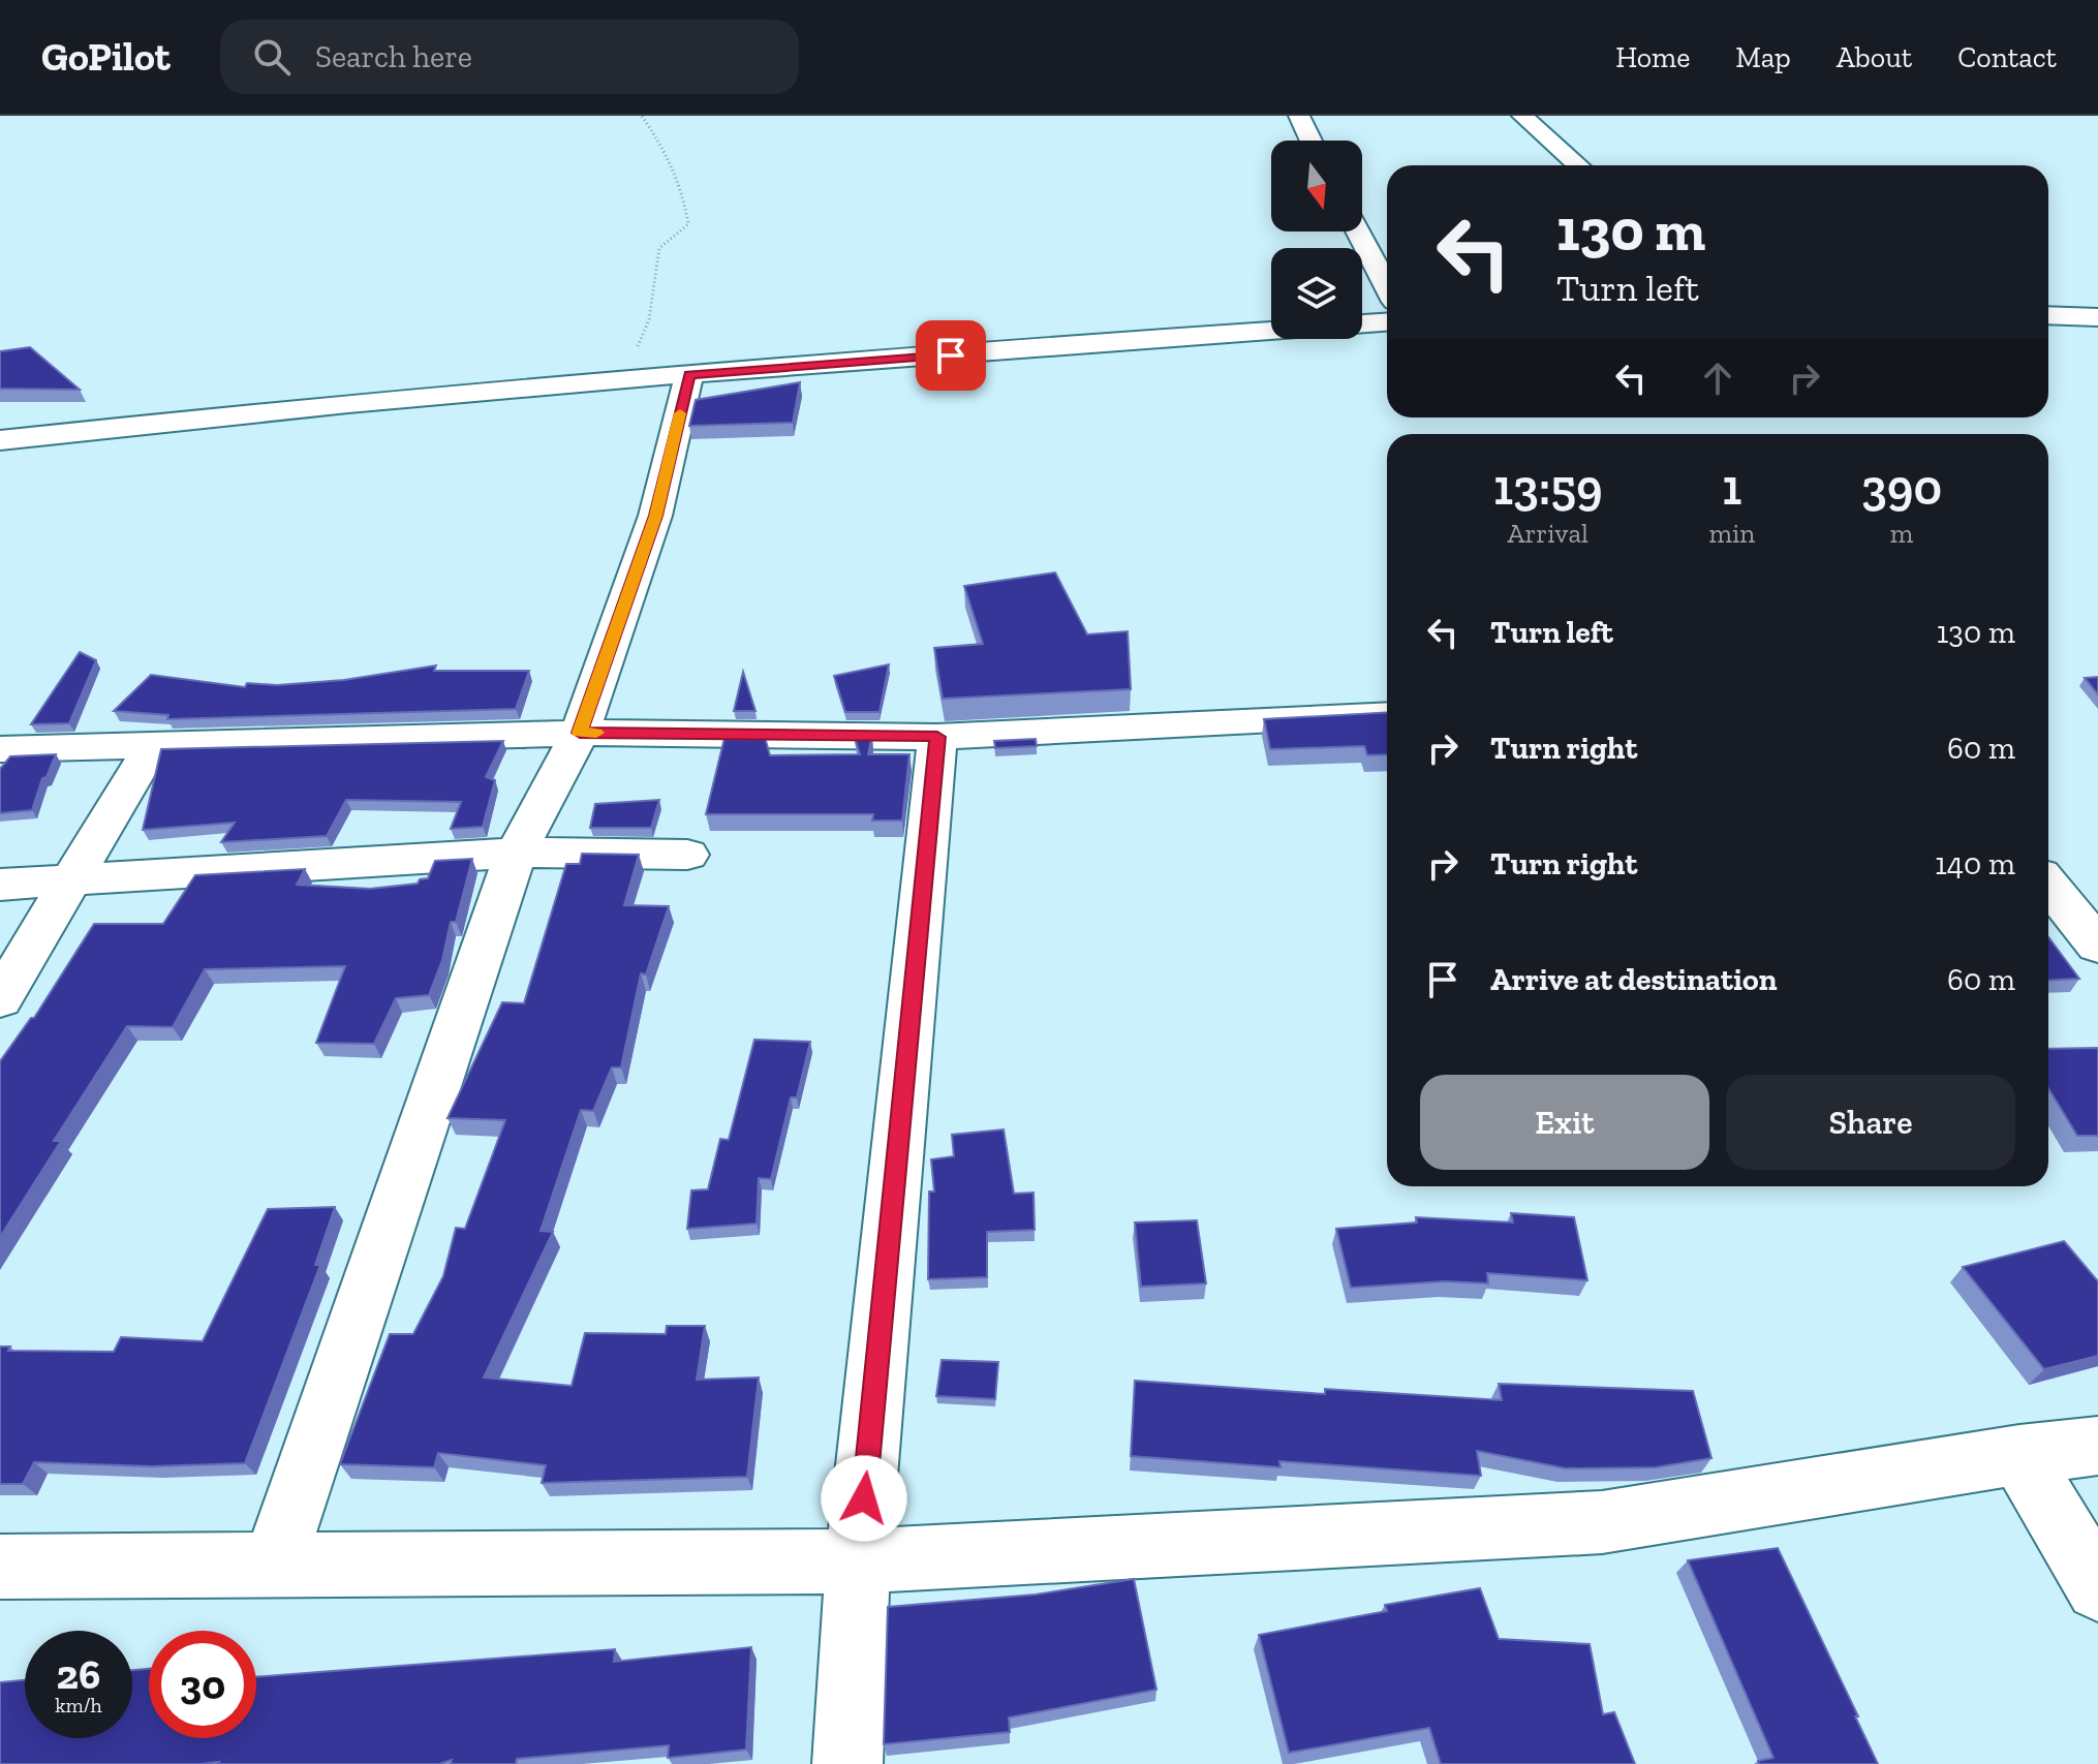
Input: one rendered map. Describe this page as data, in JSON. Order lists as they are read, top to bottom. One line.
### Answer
{"north":"bottom","page":{"header":"GoPilot","search":"Search here","nav":["Home","Map","About","Contact"],"turn":["130 m","Turn left"],"eta":["13:59","Arrival","1","min","390","m"],"list":[{"name":"Turn left","value":"130 m"},{"name":"Turn right","value":"60 m"},{"name":"Turn right","value":"140 m"},{"name":"Arrive at destination","value":"60 m"}],"buttons":["Exit","Share"],"speed":"26 km/h","limit":"30"}}
